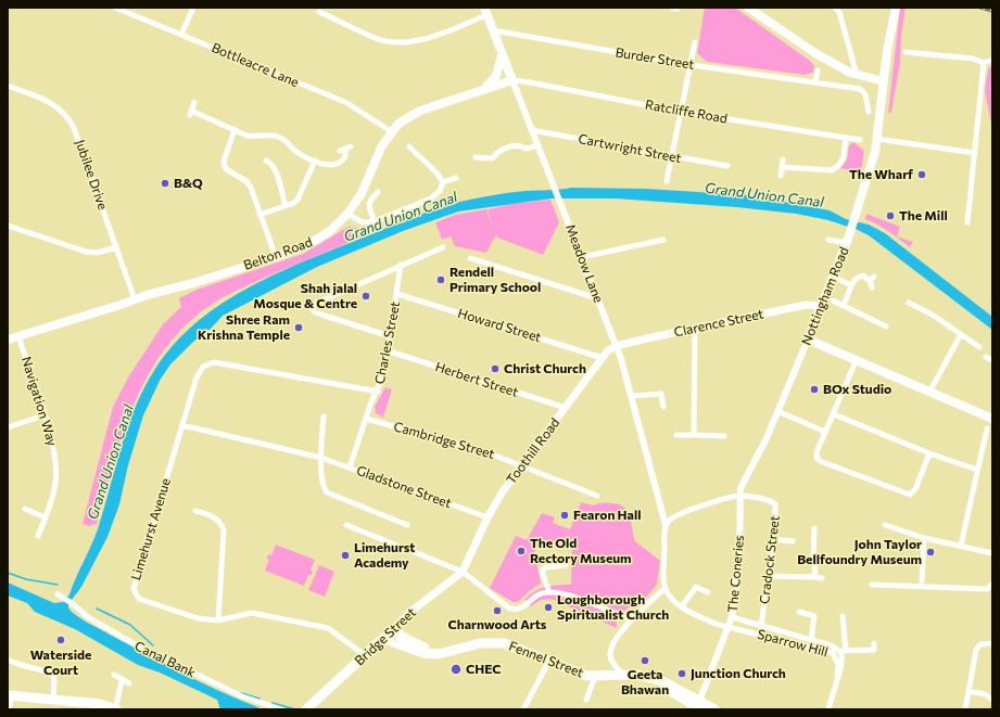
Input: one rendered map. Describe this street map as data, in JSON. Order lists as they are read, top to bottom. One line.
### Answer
{"streets":{"highway":["Bridge Street","Fennel Street"],"main road":["Belton Road","Meadow Lane","Nottingham Road","Clarence Street","Toothill Road"],"street":["Burder Street","Bottleacre Lane","Ratcliffe Road","Cartwright Street","Jubilee Drive","Howard Street","Charles Street","Herbert Street","Navigation Way","Cambridge Street","Gladstone Street","Limehurst Avenue","Cradock Street","The Coneries","Sparrow Hill","Canal Bank"]},"crossings":[["Burder Street","Meadow Lane"],["Bottleacre Lane","Belton Road"],["Ratcliffe Road","Belton Road"],["Ratcliffe Road","Meadow Lane"],["Cartwright Street","Meadow Lane"],["Jubilee Drive","Belton Road"],["Belton Road","Meadow Lane"],["Belton Road","Navigation Way"],["Meadow Lane","Clarence Street"],["Meadow Lane","Toothill Road"],["Nottingham Road","Clarence Street"],["Nottingham Road","Cradock Street"],["Nottingham Road","The Coneries"],["Clarence Street","Toothill Road"],["Howard Street","Charles Street"],["Howard Street","Toothill Road"],["Charles Street","Herbert Street"],["Charles Street","Cambridge Street"],["Charles Street","Gladstone Street"],["Charles Street","Limehurst Avenue"],["Herbert Street","Toothill Road"],["Cambridge Street","Toothill Road"],["Toothill Road","Gladstone Street"],["Toothill Road","Bridge Street"],["Gladstone Street","Limehurst Avenue"],["Limehurst Avenue","Bridge Street"],["Cradock Street","The Coneries"],["Cradock Street","Sparrow Hill"],["The Coneries","Sparrow Hill"],["Bridge Street","Fennel Street"]],"water":["Grand Union Canal"],"places":["The Wharf","B&Q","The Mill","Rendell Primary School","Shah jalal Mosque & Centre","Shree Ram Krishna Temple","Christ Church","BOx Studio","Fearon Hall","The Old Rectory Museum","John Taylor Bellfoundry Museum","Limehurst Academy","Loughborough Spiritualist Church","Charnwood Arts","Waterside Court","Geeta Bhawan","CHEC","Junction Church"]}
